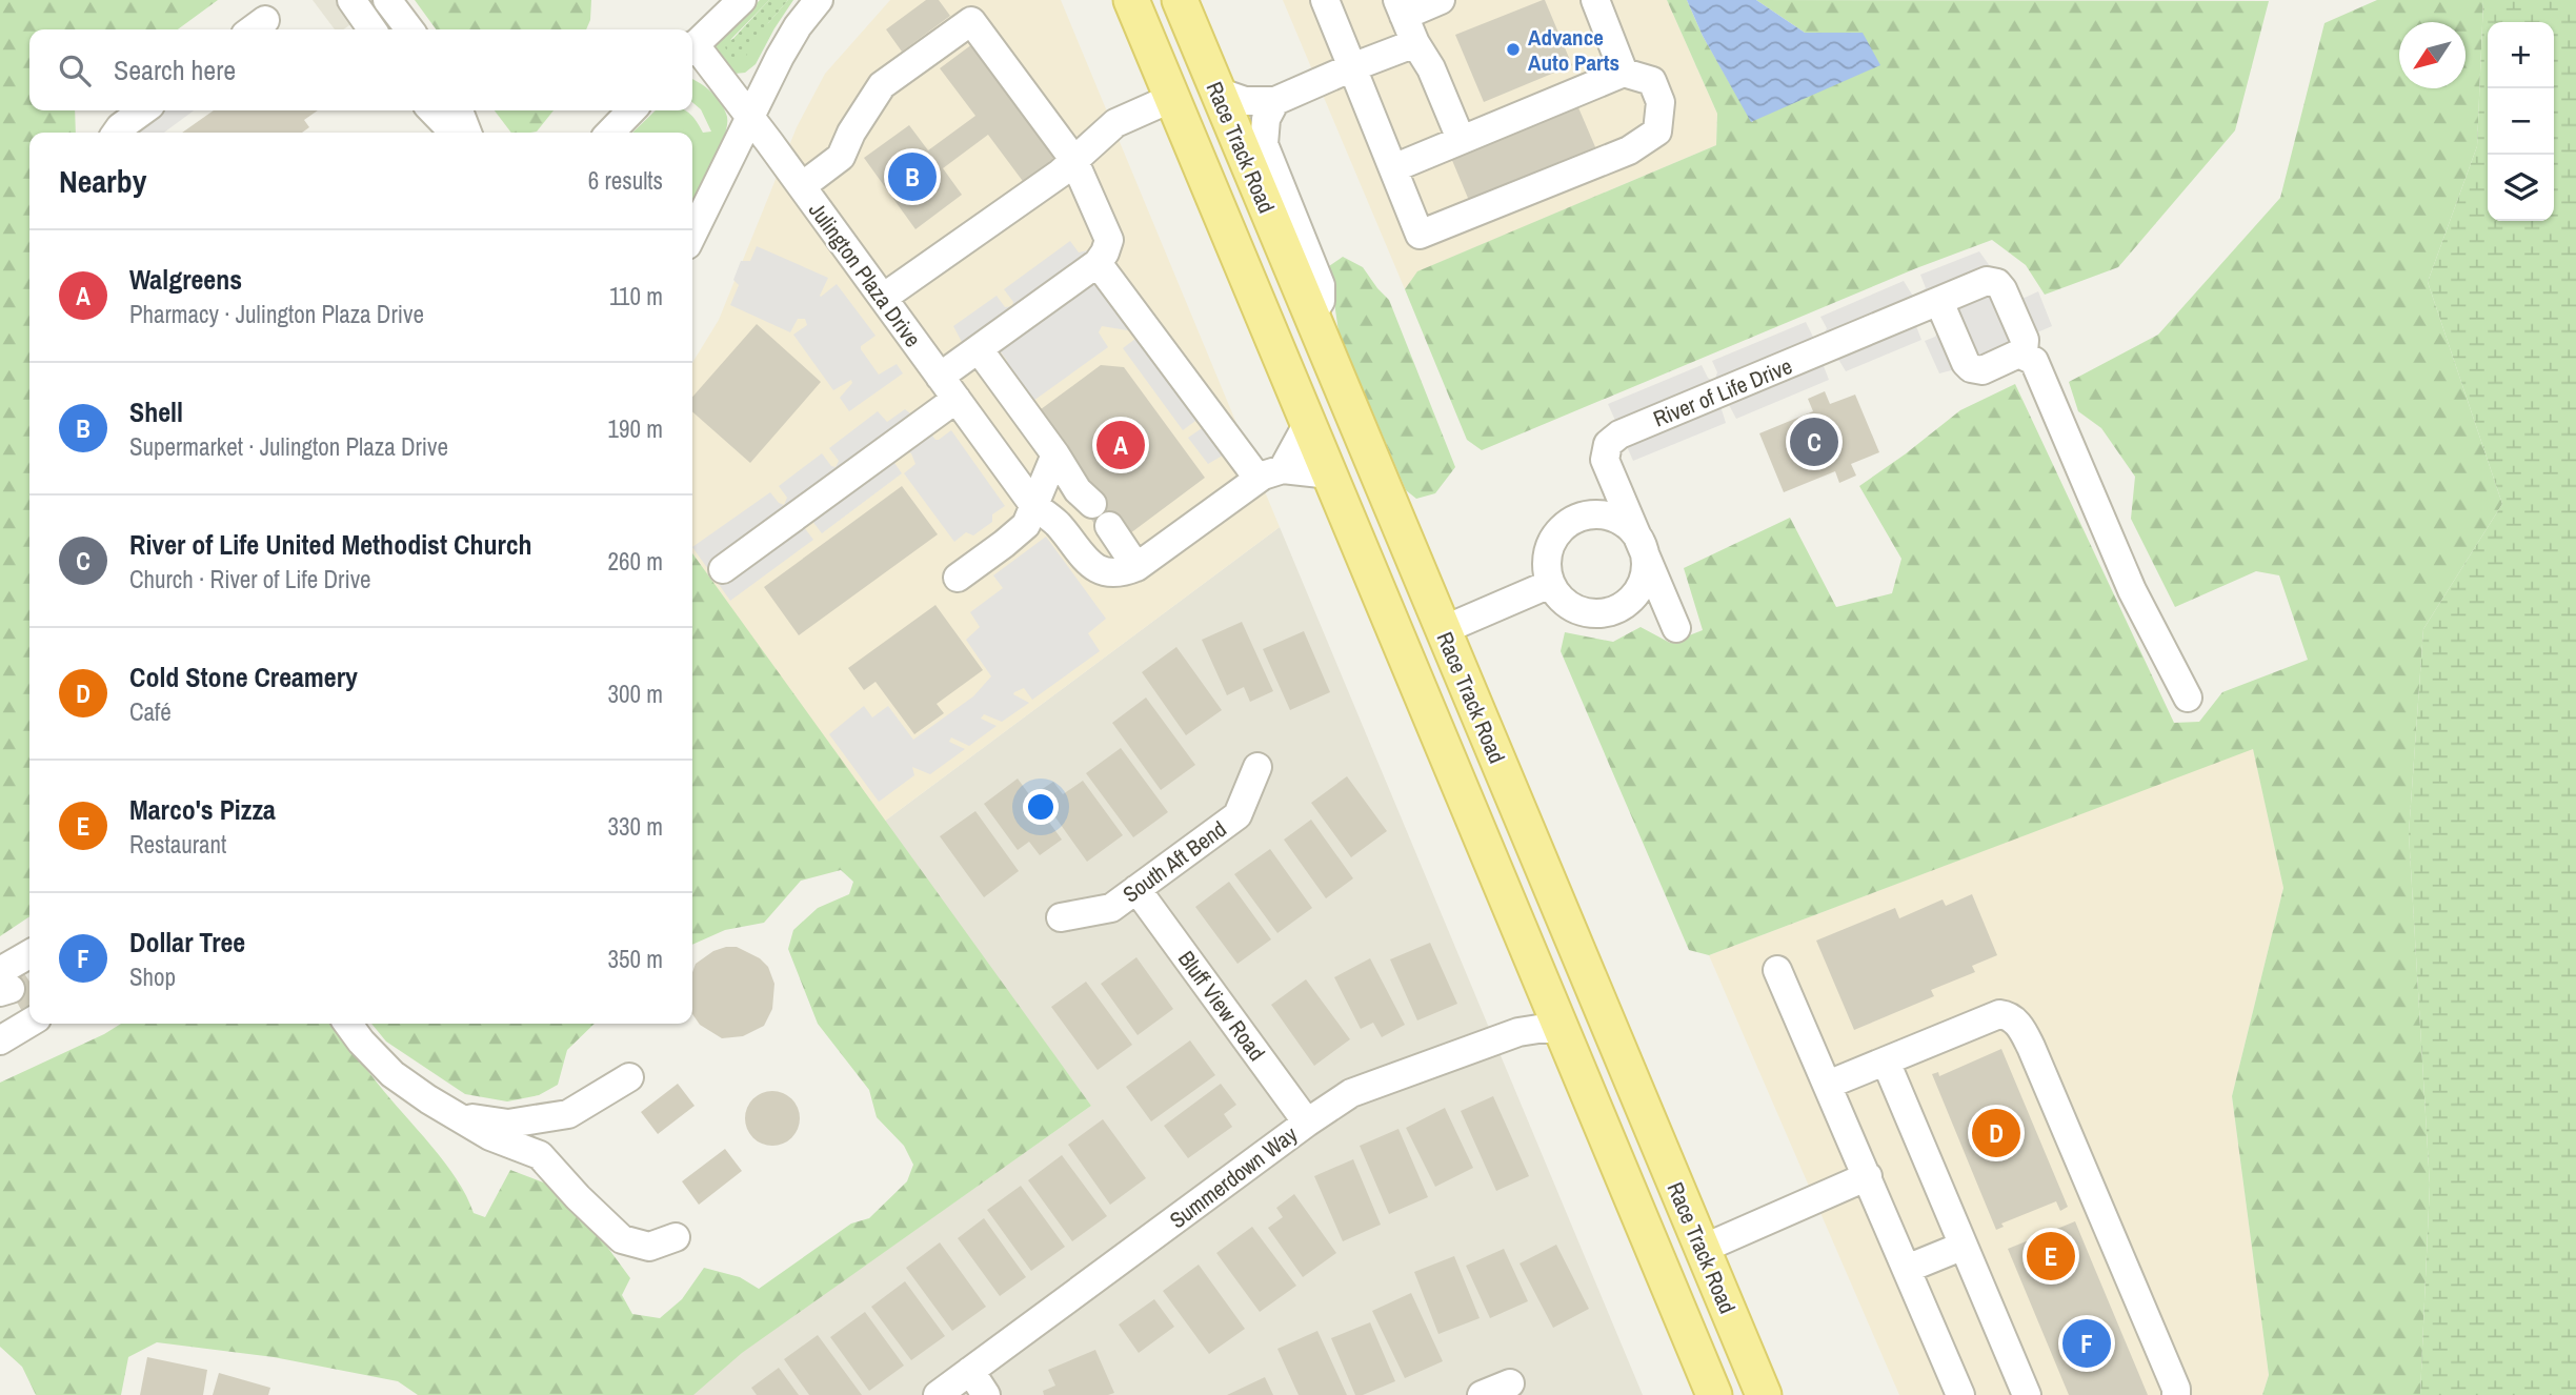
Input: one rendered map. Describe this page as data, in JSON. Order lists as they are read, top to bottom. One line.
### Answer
{"streets":{"main road":["Race Track Road"],"street":["Julington Plaza Drive","River of Life Drive","South Aft Bend","Bluff View Road","Summerdown Way"]},"crossings":[["Race Track Road","Summerdown Way"],["South Aft Bend","Bluff View Road"],["Bluff View Road","Summerdown Way"]],"places":["Advance Auto Parts"],"north":"bottom left","page":{"map_buttons":["+","−"],"search":"Search here","heading":["Nearby","6 results"],"pins":["B","C","A","D","E","F"],"list":[{"mark":"A","name":"Walgreens","note":"Pharmacy · Julington Plaza Drive","value":"110 m"},{"mark":"B","name":"Shell","note":"Supermarket · Julington Plaza Drive","value":"190 m"},{"mark":"C","name":"River of Life United Methodist Church","note":"Church · River of Life Drive","value":"260 m"},{"mark":"D","name":"Cold Stone Creamery","note":"Café","value":"300 m"},{"mark":"E","name":"Marco's Pizza","note":"Restaurant","value":"330 m"},{"mark":"F","name":"Dollar Tree","note":"Shop","value":"350 m"}]}}
